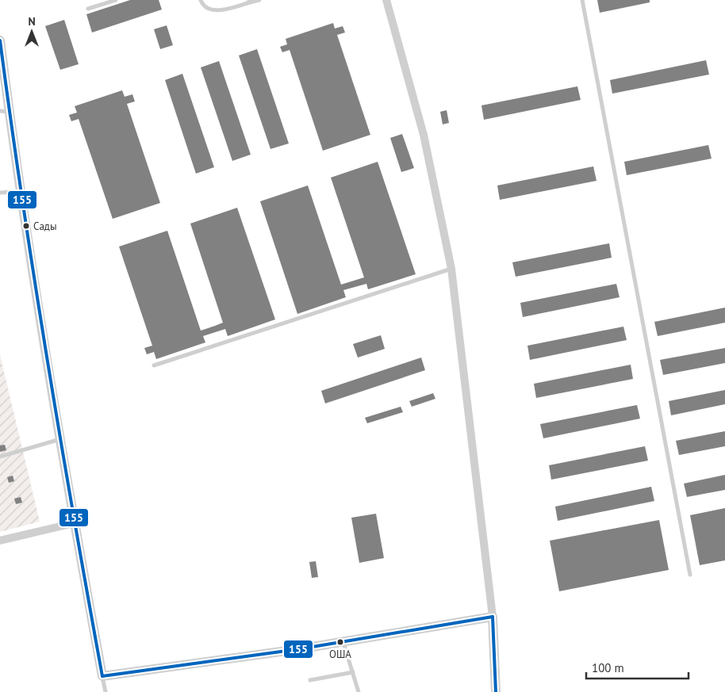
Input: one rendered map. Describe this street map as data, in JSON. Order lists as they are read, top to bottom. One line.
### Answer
{"places":["Сады","ОША"],"lines":["transit line 155"],"scale_bar":"100 m","north":"top"}
